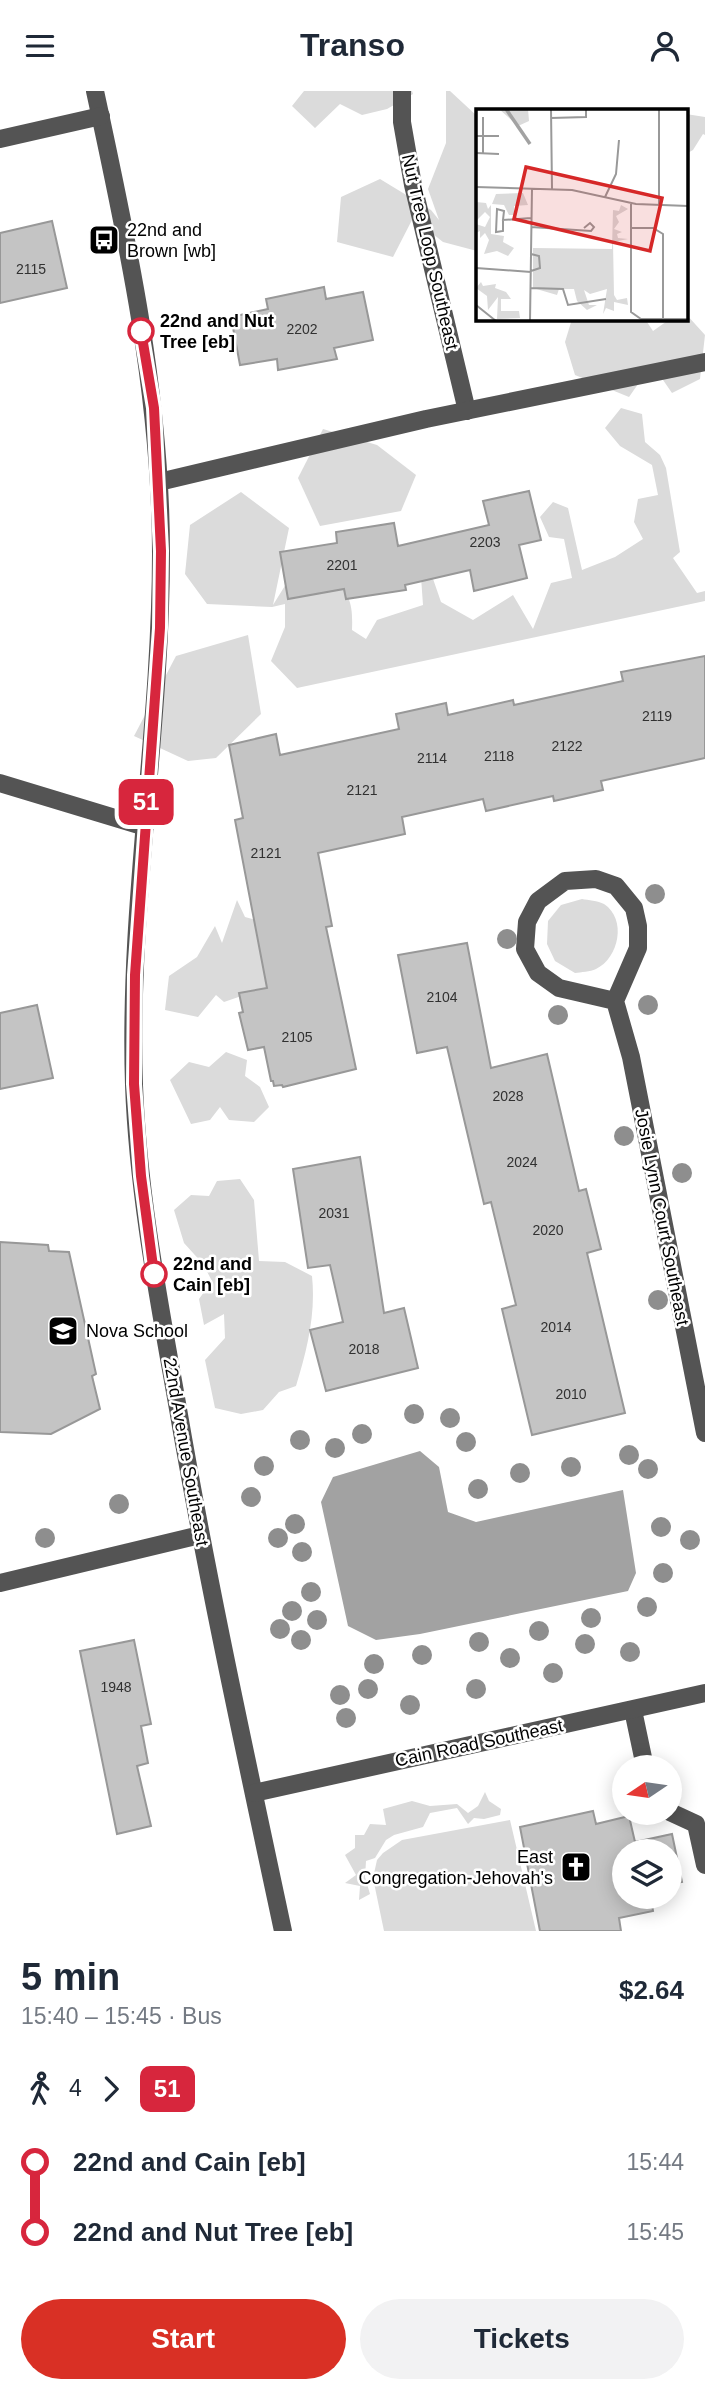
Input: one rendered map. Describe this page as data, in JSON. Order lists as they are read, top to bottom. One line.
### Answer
{"streets":{"street":["Nut Tree Loop Southeast","Josie Lynn Court Southeast","22nd Avenue Southeast","Cain Road Southeast"]},"crossings":[["22nd Avenue Southeast","Cain Road Southeast"]],"places":{"bus stop":["22nd and Brown [wb]"],"other":["22nd and Nut Tree [eb]","22nd and Cain [eb]"],"school or university":["Nova School"],"church":["East Congregation-Jehovah's"]},"lines":["bus line 51"],"house_numbers":["2115","2202","2203","2201","2119","2122","2118","2114","2121","2121","2104","2105","2028","2024","2031","2020","2014","2018","2010","1948"],"north":"left","page":{"header":"Transo","on_map":"51","heading":["5 min","15:40 – 15:45 · Bus","$2.64"],"legs":["4","51"],"list":[{"name":"22nd and Cain [eb]","value":"15:44"},{"name":"22nd and Nut Tree [eb]","value":"15:45"}],"buttons":["Start","Tickets"]}}
